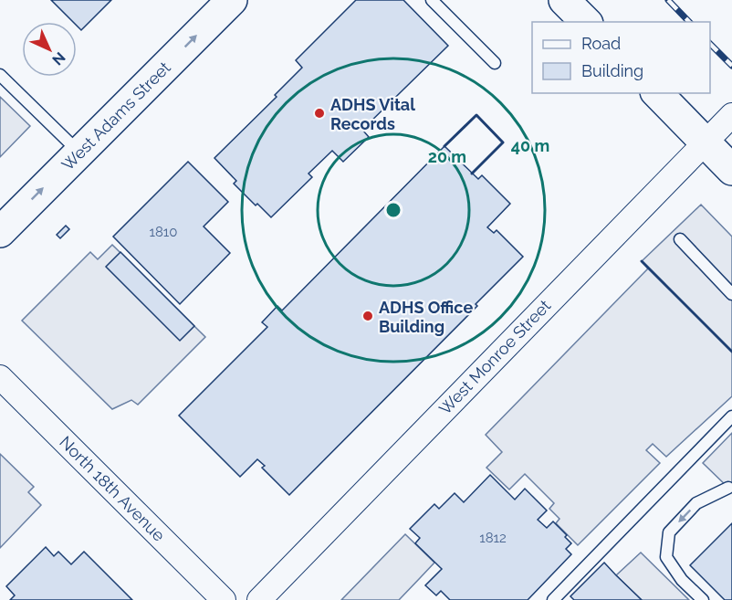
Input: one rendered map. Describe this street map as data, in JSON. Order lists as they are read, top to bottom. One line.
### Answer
{"streets":{"main road":["West Adams Street"],"street":["West Monroe Street","North 18th Avenue"]},"one_way":["West Adams Street"],"places":["ADHS Vital Records","ADHS Office Building"],"house_numbers":["1810","1812"],"legend":["Road","Building"],"north":"bottom right","rings":["40 m","20 m"]}
